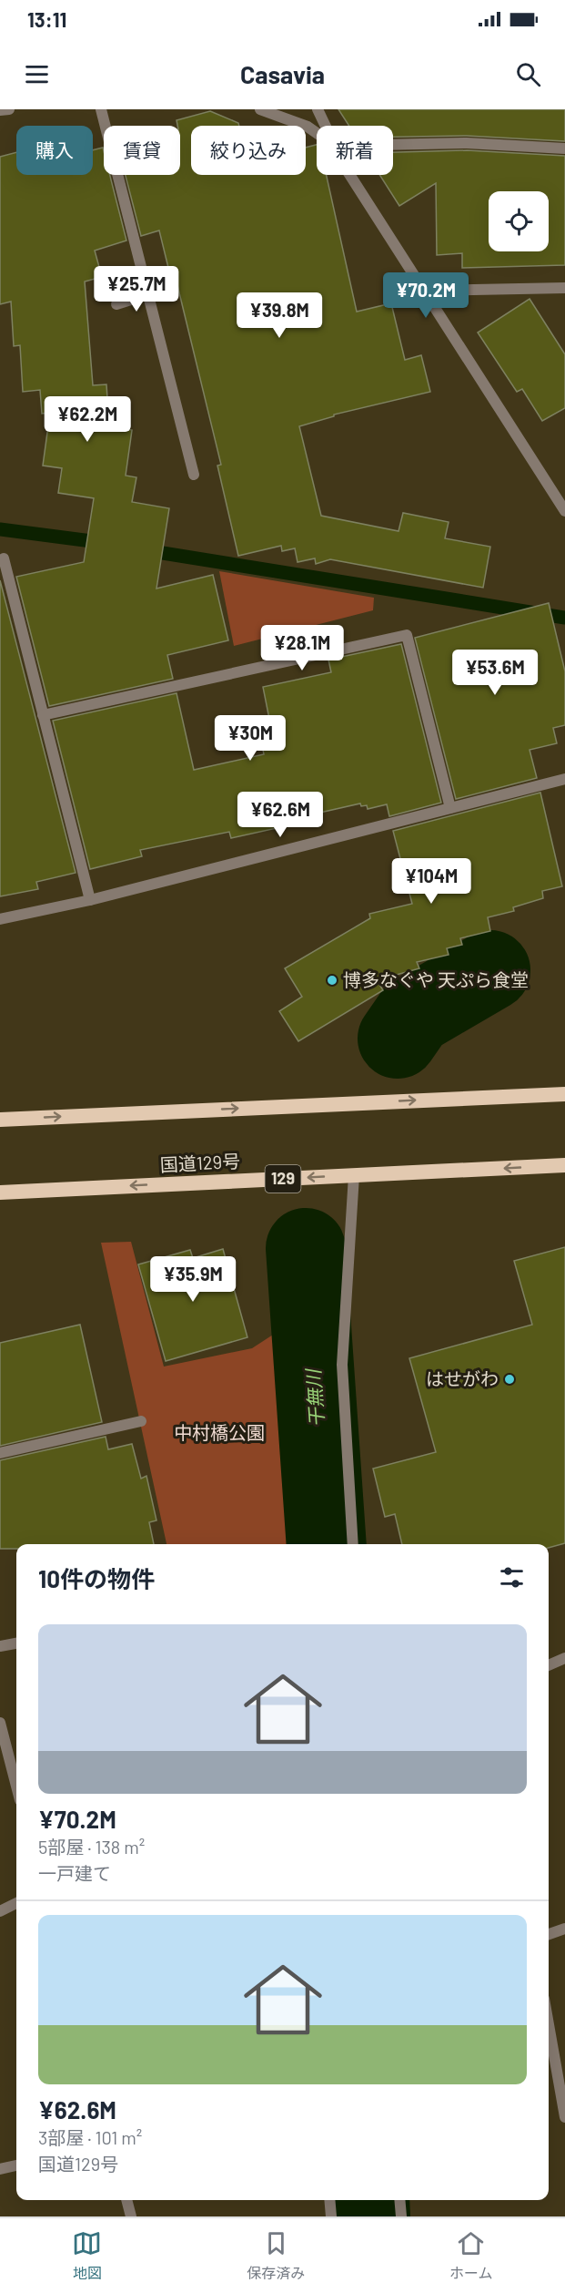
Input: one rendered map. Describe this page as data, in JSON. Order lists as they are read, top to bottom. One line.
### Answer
{"streets":{"highway":["国道129号","129"]},"water":["干無川"],"parks":["中村橋公園"],"places":["博多なぐや 天ぷら食堂","はせがわ"],"page":{"status":"13:11","header":"Casavia","chip":["購入","賃貸","絞り込み","新着"],"price":["¥25.7M","¥70.2M","¥39.8M","¥62.2M","¥28.1M","¥53.6M","¥30M","¥62.6M","¥104M","¥35.9M"],"heading":"10件の物件","list":[{"name":"¥70.2M","note":"5部屋 · 138 m² · 一戸建て"},{"name":"¥62.6M","note":"3部屋 · 101 m² · 国道129号"}],"tabs":["地図","保存済み","ホーム"]}}
